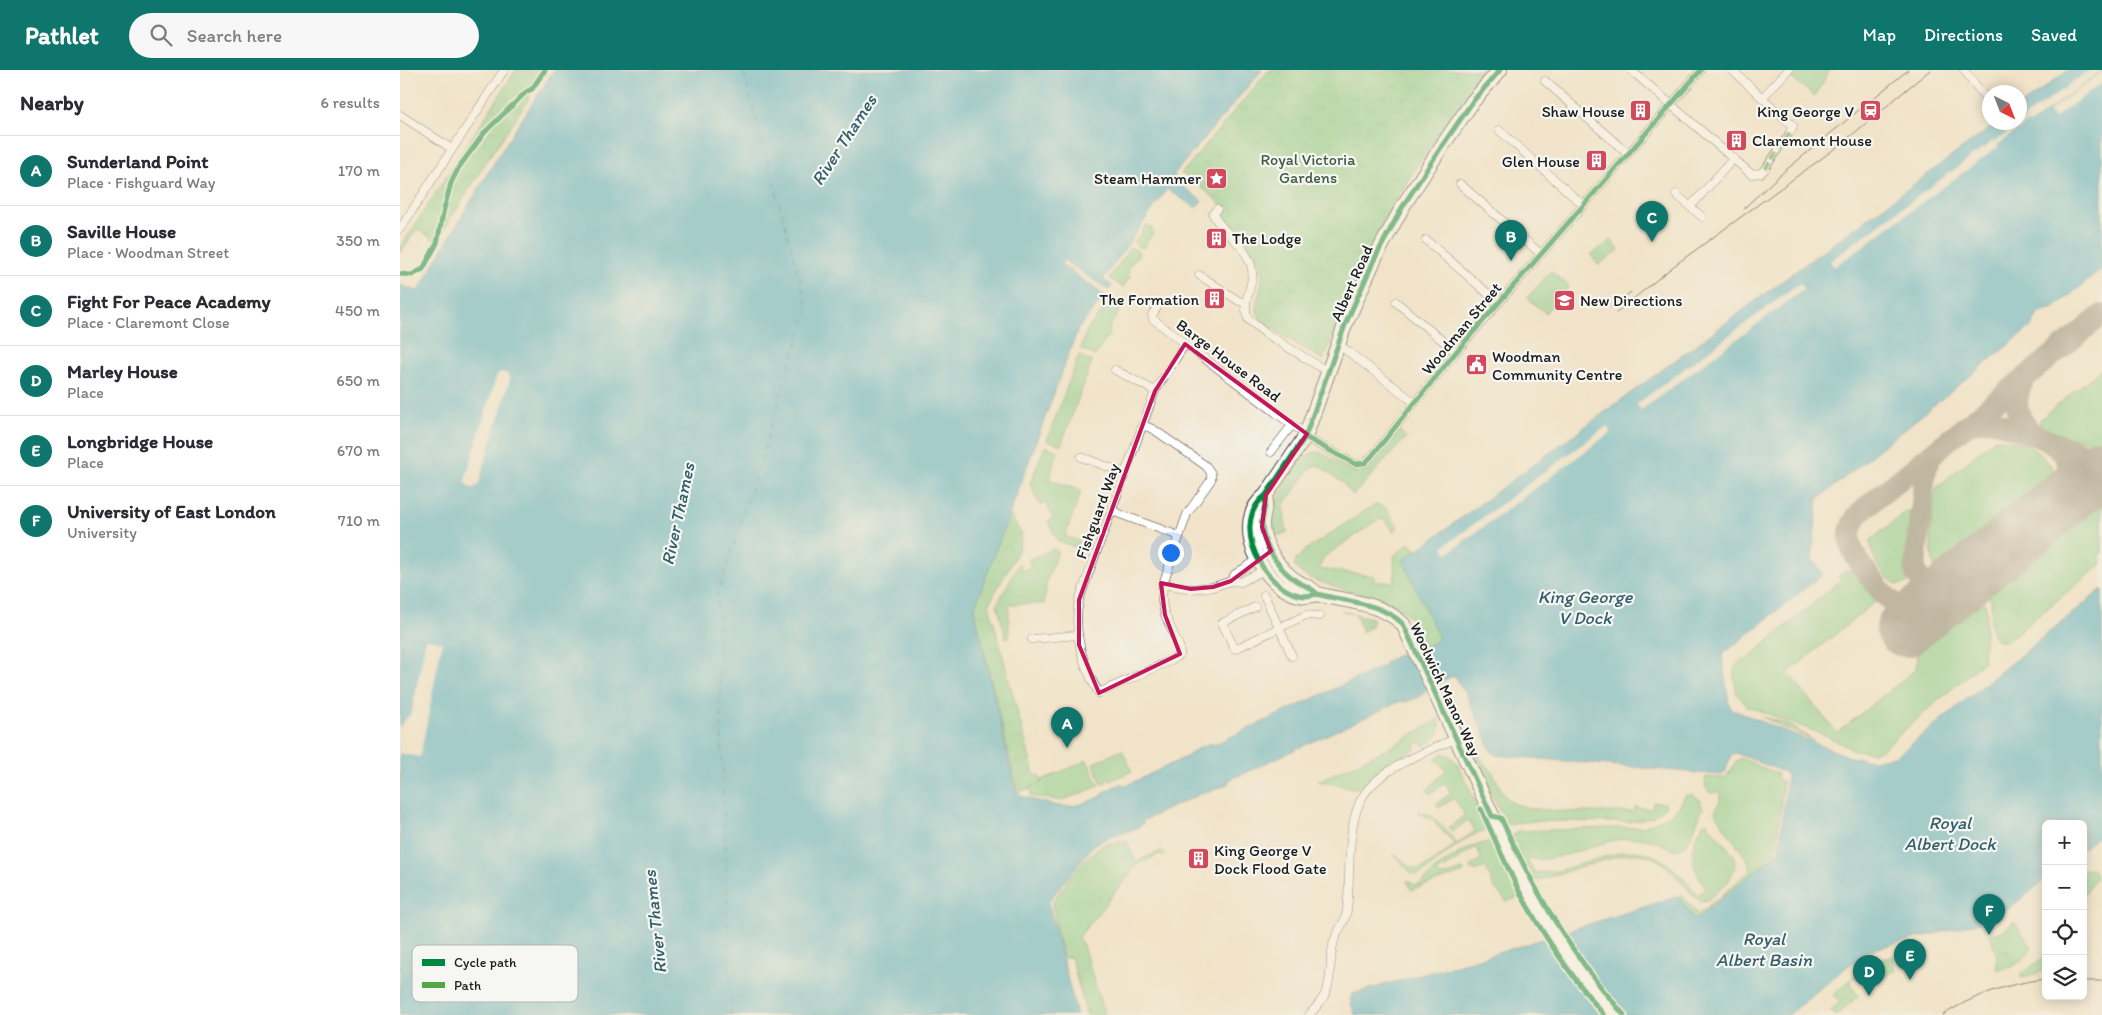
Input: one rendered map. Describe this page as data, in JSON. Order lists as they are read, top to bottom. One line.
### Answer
{"streets":{"highway":["Albert Road","Woolwich Manor Way"],"street":["Woodman Street","Barge House Road","Fishguard Way"]},"crossings":[["Albert Road","Woodman Street"],["Albert Road","Barge House Road"],["Albert Road","Woolwich Manor Way"],["Woodman Street","Barge House Road"],["Barge House Road","Fishguard Way"]],"water":["River Thames","King George V Dock","Royal Albert Dock","Royal Albert Basin"],"parks":["Royal Victoria Gardens"],"places":{"building":["Shaw House","Claremont House","Glen House","The Lodge","The Formation","King George V Dock Flood Gate"],"station":["King George V"],"place":["Steam Hammer"],"school or university":["New Directions"],"public building":["Woodman Community Centre"]},"legend":["Cycle path","Path"],"north":"bottom right","page":{"header":"Pathlet","search":"Search here","nav":["Map","Directions","Saved"],"heading":["Nearby","6 results"],"list":[{"mark":"A","name":"Sunderland Point","note":"Place · Fishguard Way","value":"170 m"},{"mark":"B","name":"Saville House","note":"Place · Woodman Street","value":"350 m"},{"mark":"C","name":"Fight For Peace Academy","note":"Place · Claremont Close","value":"450 m"},{"mark":"D","name":"Marley House","note":"Place","value":"650 m"},{"mark":"E","name":"Longbridge House","note":"Place","value":"670 m"},{"mark":"F","name":"University of East London","note":"University","value":"710 m"}],"pins":["C","B","A","F","E","D"],"map_buttons":["+","−"]}}
